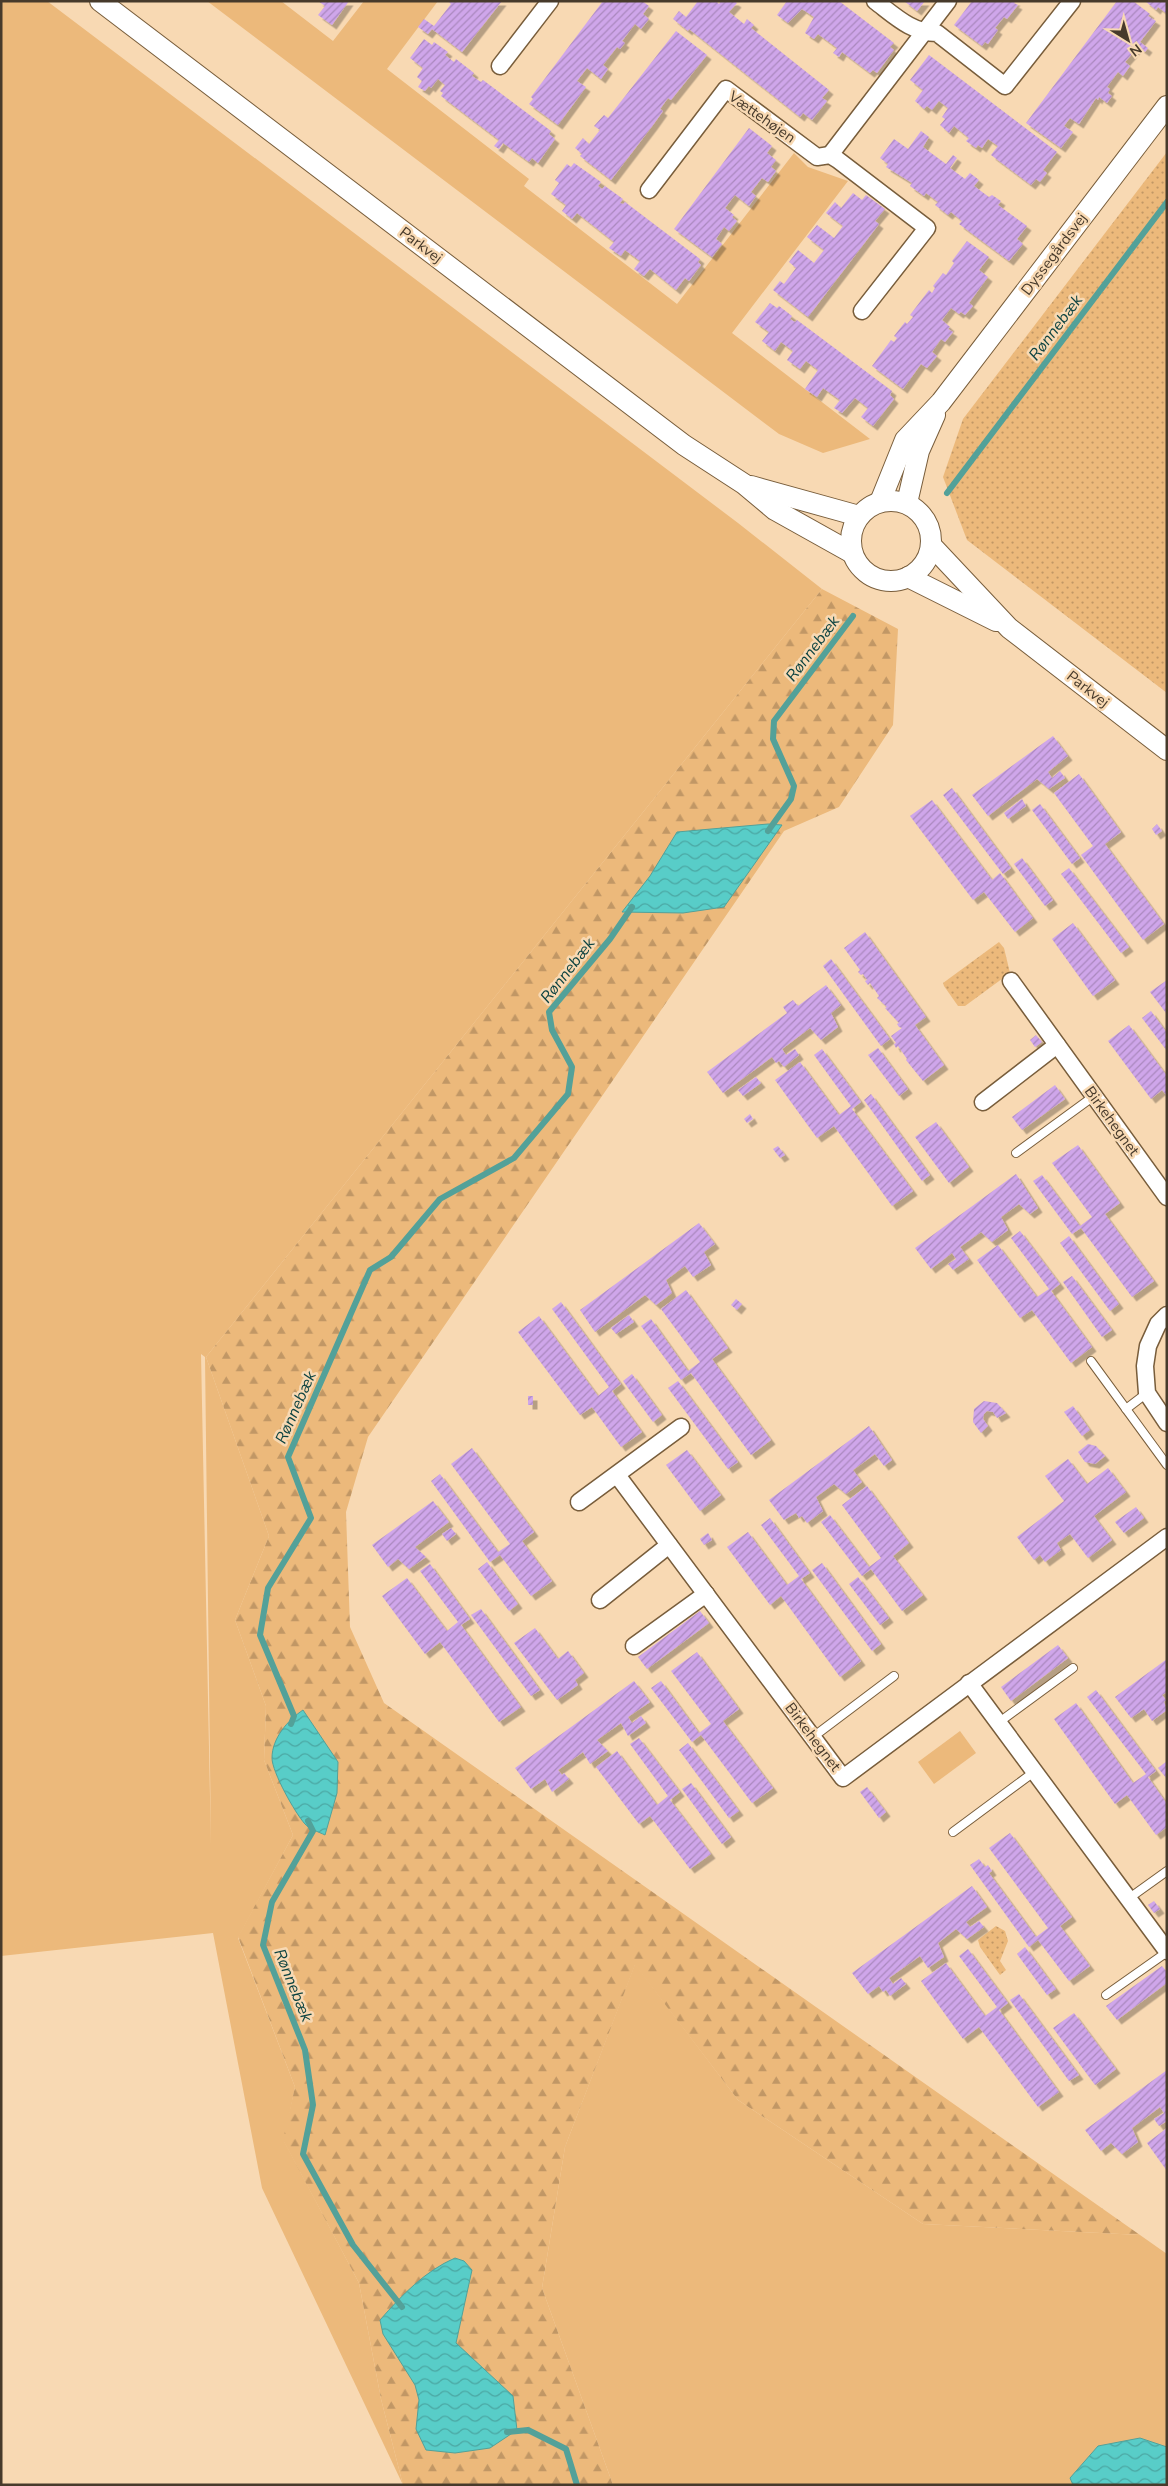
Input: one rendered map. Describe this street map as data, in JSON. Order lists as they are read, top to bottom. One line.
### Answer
{"streets":{"street":["Vættehøjen","Parkvej","Dyssegårdsvej","Birkehegnet"]},"crossings":[["Parkvej","Dyssegårdsvej"]],"water":["Rønnebæk"],"north":"bottom right"}
